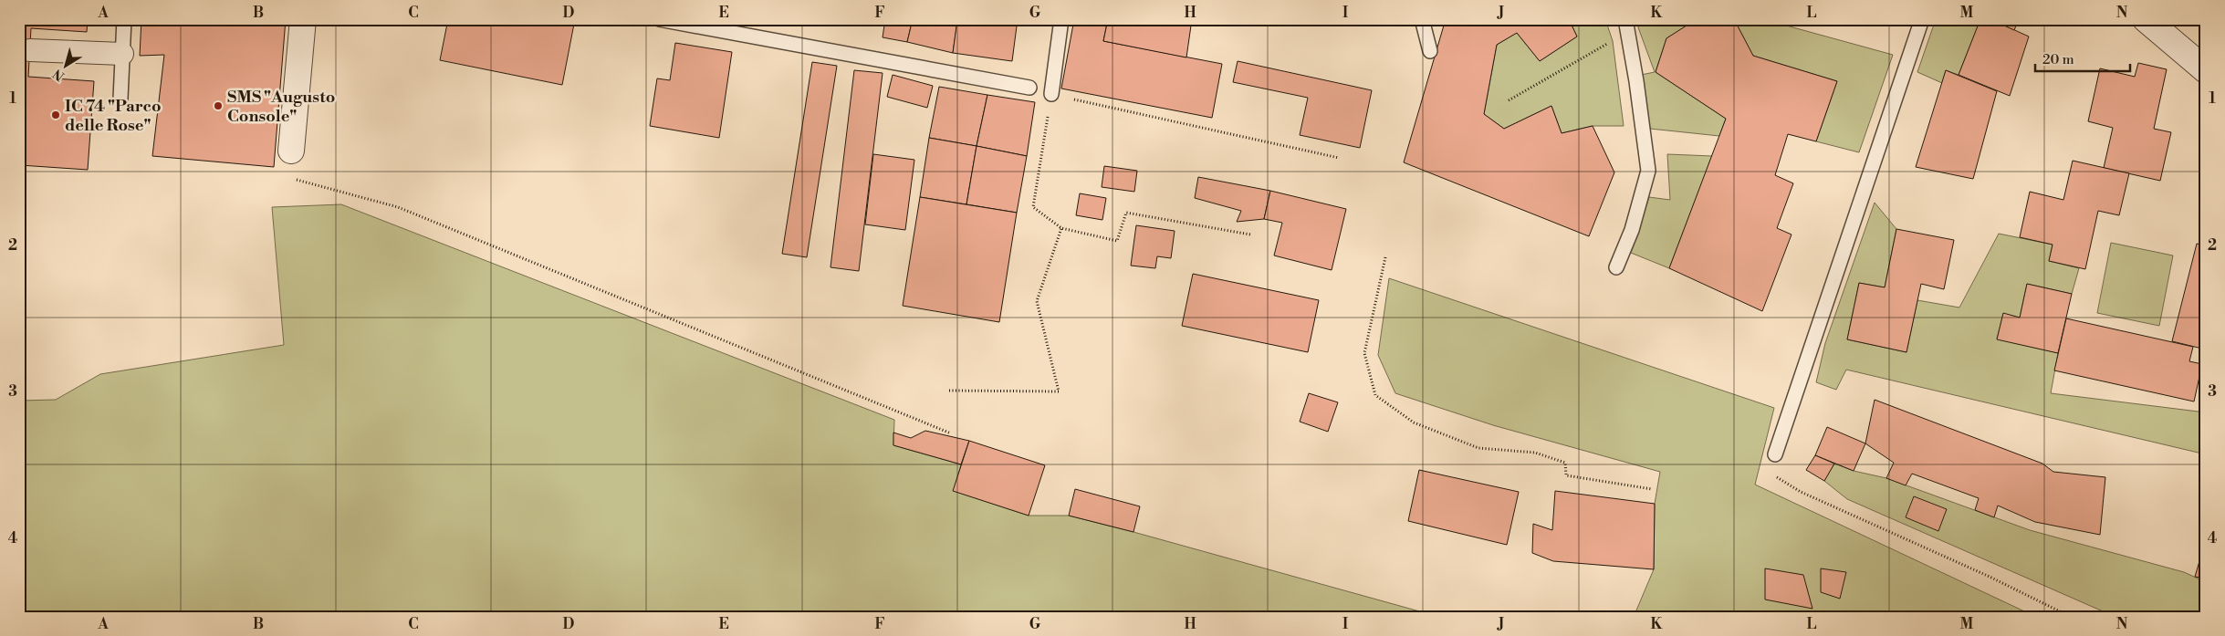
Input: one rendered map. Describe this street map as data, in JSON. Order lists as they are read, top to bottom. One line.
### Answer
{"places":["SMS \"Augusto Console\"","IC 74 \"Parco delle Rose\""],"scale_bar":"20 m","north":"bottom left","grid":{"columns":["A","B","C","D","E","F","G","H","I","J","K","L","M","N"],"rows":["1","2","3","4"]}}
